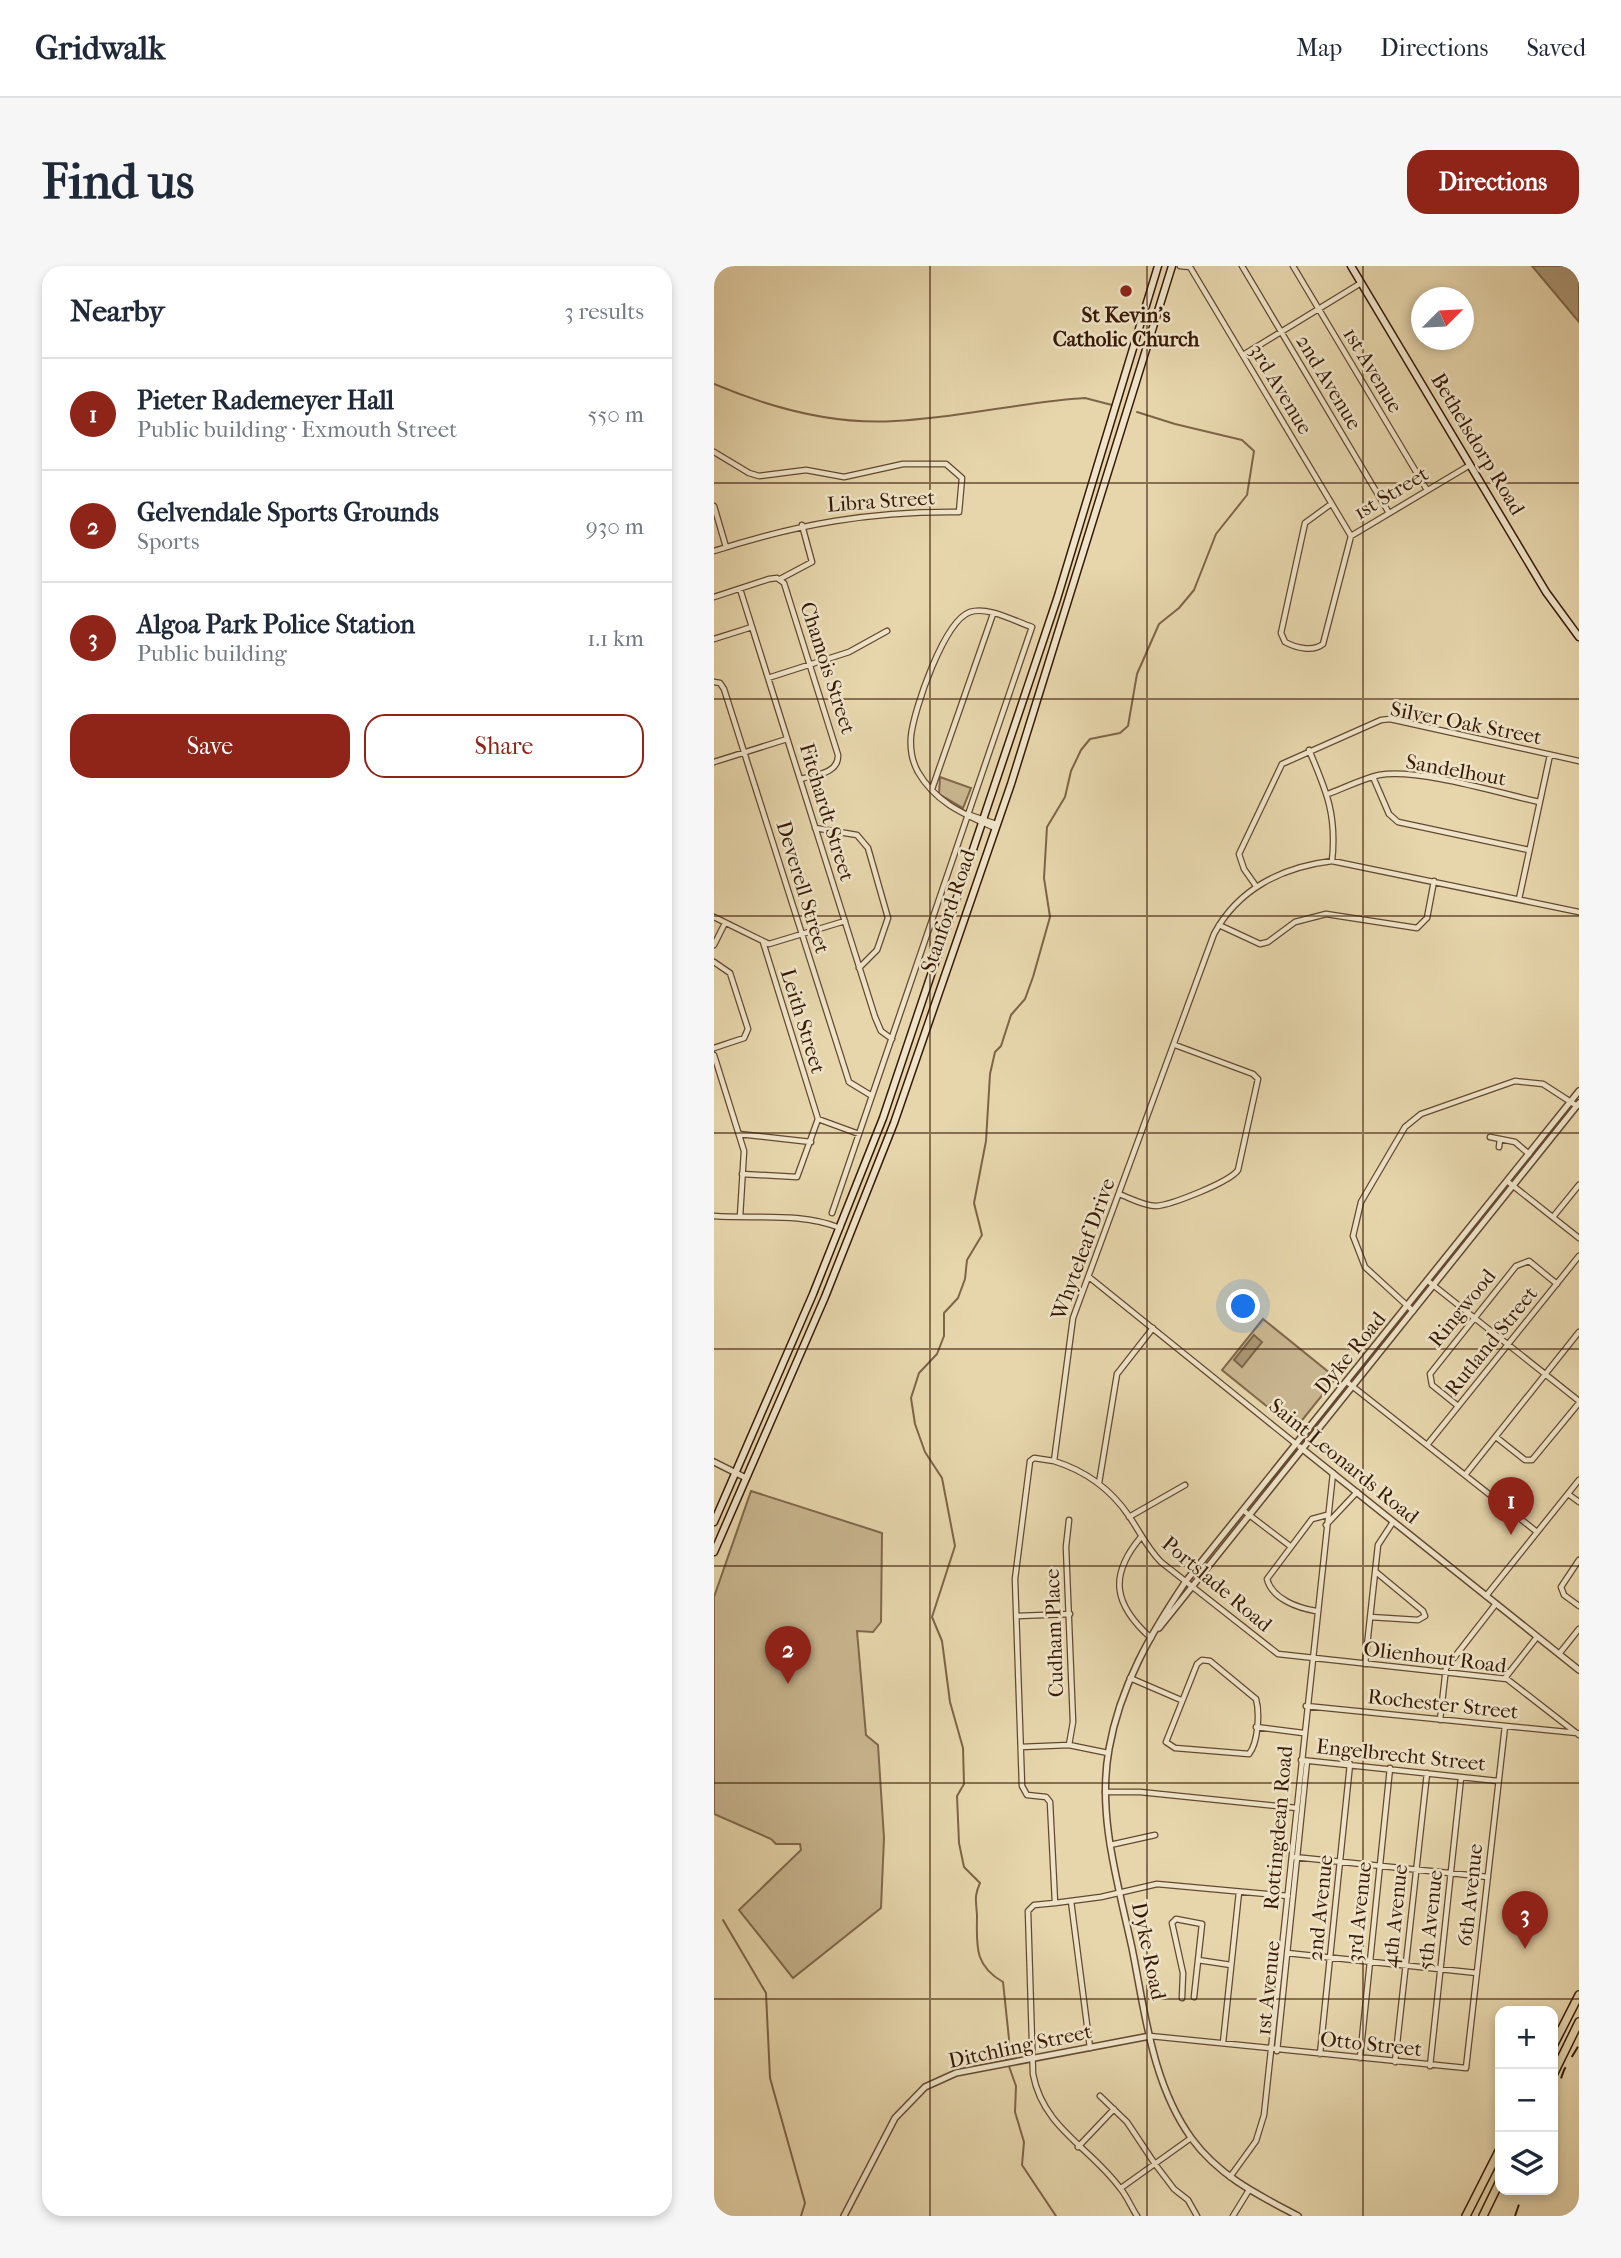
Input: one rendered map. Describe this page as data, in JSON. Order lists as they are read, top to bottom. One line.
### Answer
{"streets":{"main road":["Bethelsdorp Road","Stanford Road"],"street":["1st Avenue","2nd Avenue","3rd Avenue","1st Street","Libra Street","Chamois Street","Silver Oak Street","Sandelhout","Fitchardt Street","Deverell Street","Leith Street","Whyteleaf Drive","Ringwood","Rutland Street","Dyke Road","Saint Leonards Road","Portslade Road","Cudham Place","Olienhout Road","Rochester Street","Engelbrecht Street","Rottingdean Road","6th Avenue","4th Avenue","5th Avenue","Otto Street","Ditchling Street"]},"crossings":[["1st Avenue","1st Street"],["1st Avenue","Engelbrecht Street"],["1st Avenue","Rottingdean Road"],["2nd Avenue","1st Street"],["2nd Avenue","Engelbrecht Street"],["2nd Avenue","Otto Street"],["3rd Avenue","1st Street"],["3rd Avenue","Engelbrecht Street"],["3rd Avenue","Otto Street"],["Bethelsdorp Road","1st Street"],["Chamois Street","Fitchardt Street"],["Silver Oak Street","Whyteleaf Drive"],["Fitchardt Street","Stanford Road"],["Deverell Street","Stanford Road"],["Whyteleaf Drive","Saint Leonards Road"],["Whyteleaf Drive","Portslade Road"],["Ringwood","Rutland Street"],["Dyke Road","Saint Leonards Road"],["Dyke Road","Portslade Road"],["Dyke Road","Rottingdean Road"],["Dyke Road","Otto Street"],["Dyke Road","Ditchling Street"],["Saint Leonards Road","Rottingdean Road"],["Portslade Road","Olienhout Road"],["Portslade Road","Rottingdean Road"],["Olienhout Road","Rochester Street"],["Olienhout Road","Rottingdean Road"],["Rochester Street","Rottingdean Road"],["Rochester Street","6th Avenue"],["Engelbrecht Street","Rottingdean Road"],["Engelbrecht Street","6th Avenue"],["Engelbrecht Street","4th Avenue"],["Engelbrecht Street","5th Avenue"],["Rottingdean Road","Otto Street"],["6th Avenue","Otto Street"],["4th Avenue","Otto Street"],["5th Avenue","Otto Street"],["Otto Street","Ditchling Street"]],"places":["St Kevin’s Catholic Church"],"north":"top right","page":{"header":"Gridwalk","nav":["Map","Directions","Saved"],"buttons":["Directions",["Save","Share"]],"title":"Find us","heading":["Nearby","3 results"],"list":[{"mark":"1","name":"Pieter Rademeyer Hall","note":"Public building · Exmouth Street","value":"550 m"},{"mark":"2","name":"Gelvendale Sports Grounds","note":"Sports","value":"930 m"},{"mark":"3","name":"Algoa Park Police Station","note":"Public building","value":"1.1 km"}],"pins":["1","2","3"],"map_buttons":["+","−"]}}
